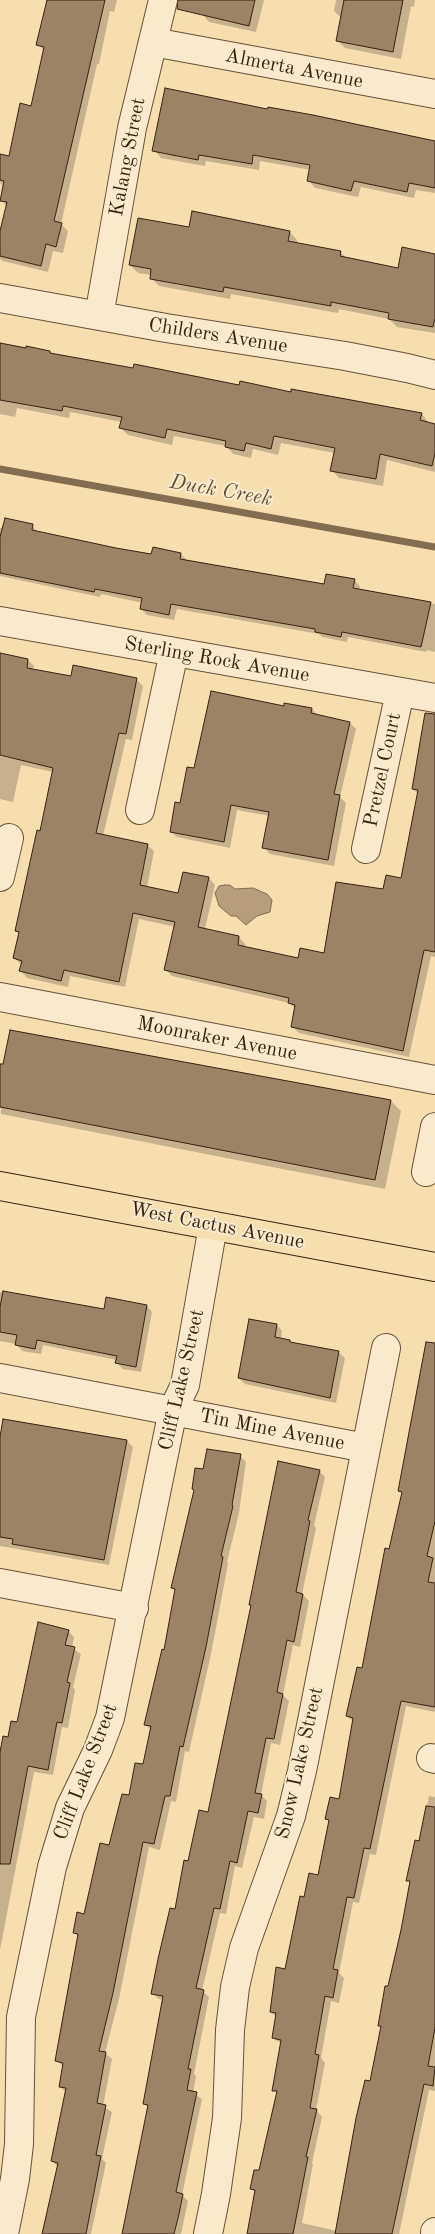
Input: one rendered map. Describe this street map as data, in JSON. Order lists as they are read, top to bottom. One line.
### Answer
{"streets":{"main road":["West Cactus Avenue"],"street":["Almerta Avenue","Kalang Street","Childers Avenue","Sterling Rock Avenue","Pretzel Court","Moonraker Avenue","Cliff Lake Street","Tin Mine Avenue","Snow Lake Street"]},"crossings":[["Almerta Avenue","Kalang Street"],["Kalang Street","Childers Avenue"],["Sterling Rock Avenue","Pretzel Court"],["West Cactus Avenue","Cliff Lake Street"],["Cliff Lake Street","Tin Mine Avenue"],["Tin Mine Avenue","Snow Lake Street"]],"water":["Duck Creek"]}
